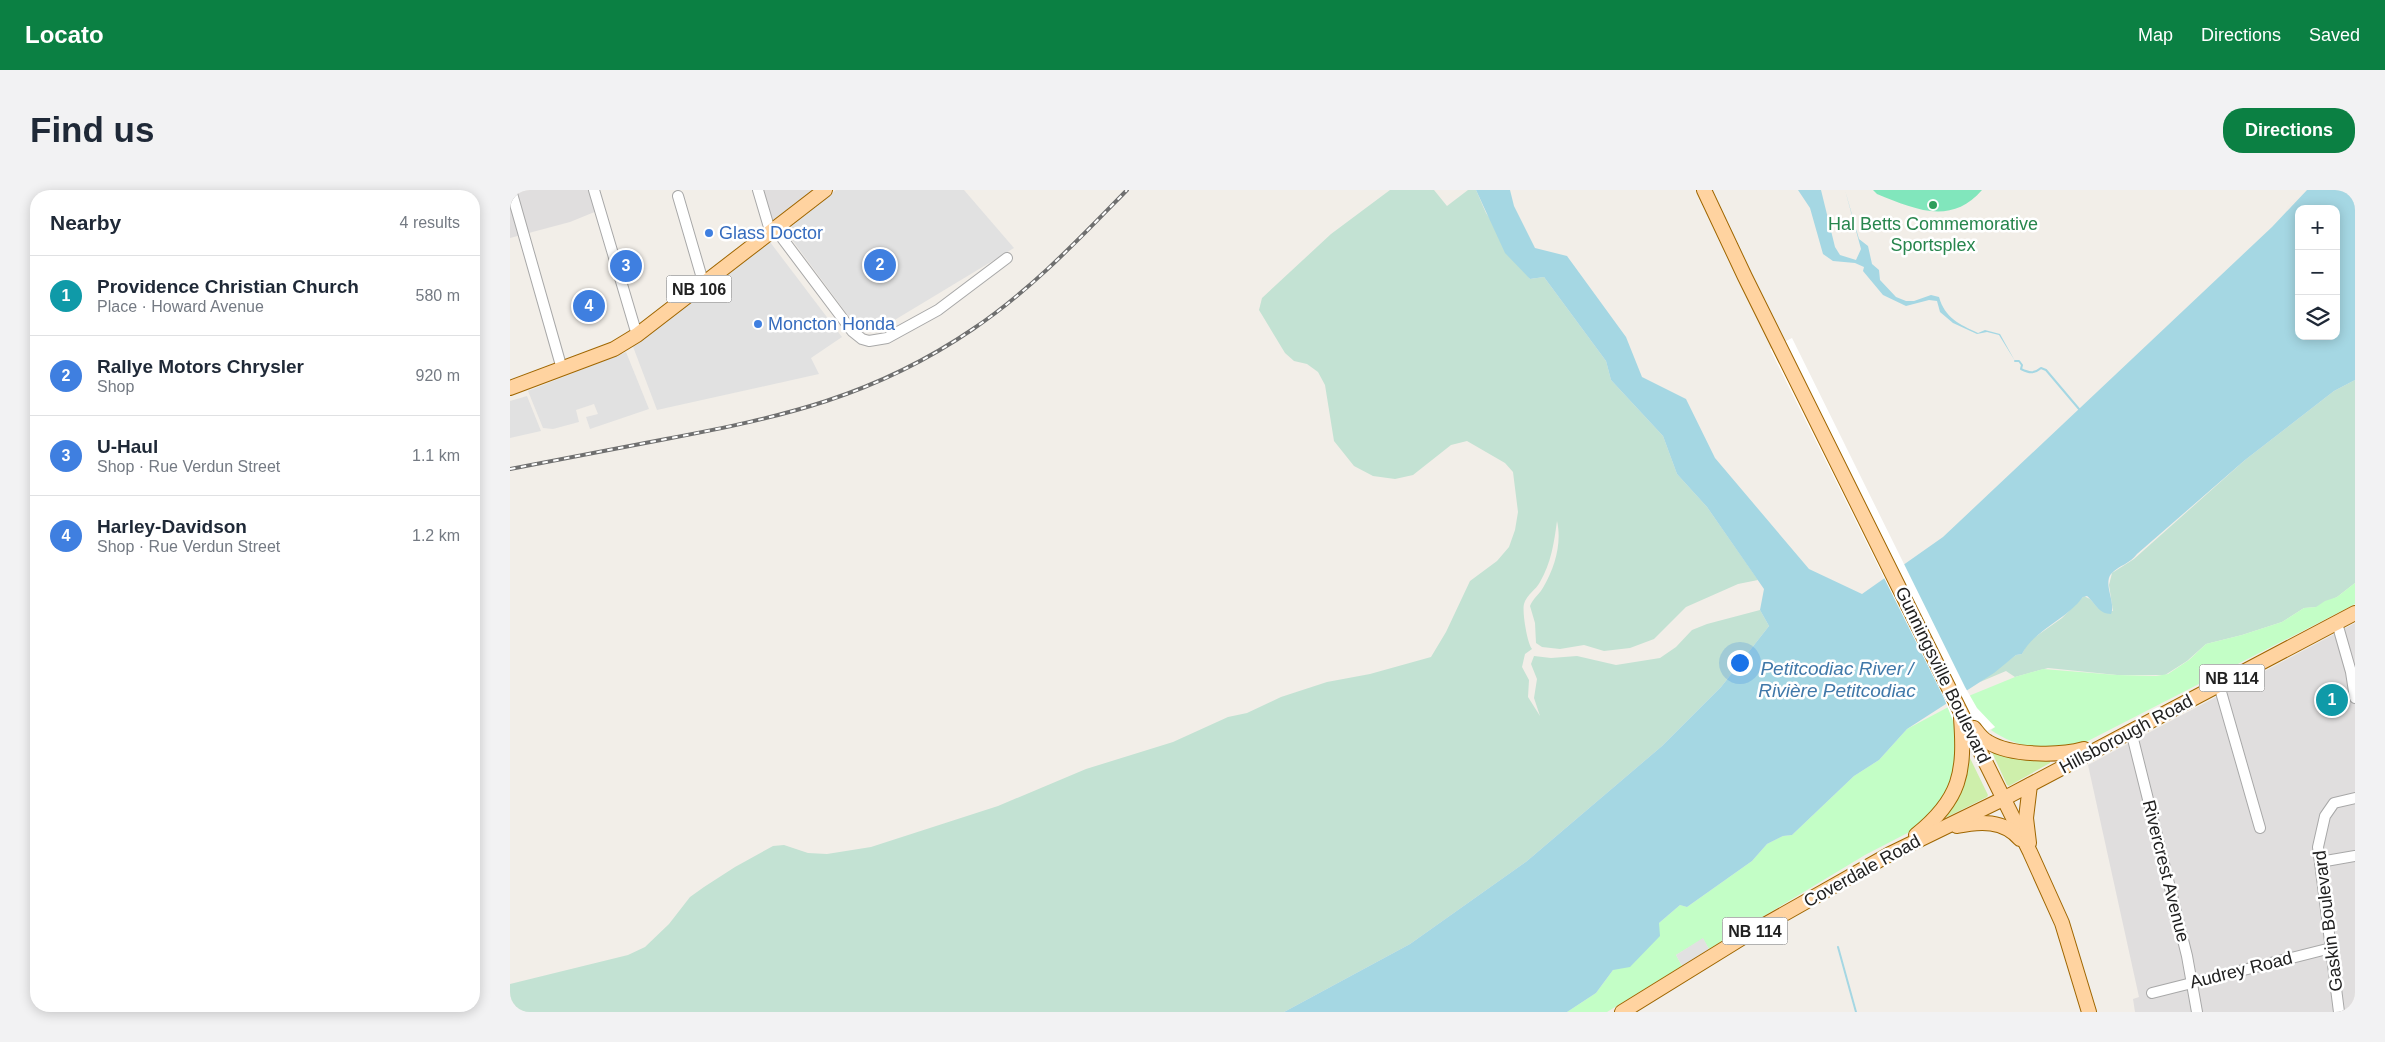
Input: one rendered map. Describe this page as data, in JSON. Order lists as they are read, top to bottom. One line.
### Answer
{"streets":{"main road":["NB 106","Gunningsville Boulevard","NB 114","Hillsborough Road","Coverdale Road"],"street":["Rivercrest Avenue","Gaskin Boulevard","Audrey Road"]},"crossings":[["Gunningsville Boulevard","Hillsborough Road"],["Gunningsville Boulevard","Coverdale Road"],["Hillsborough Road","Coverdale Road"],["Hillsborough Road","Rivercrest Avenue"],["Rivercrest Avenue","Audrey Road"],["Gaskin Boulevard","Audrey Road"]],"water":["Petitcodiac River / Rivière Petitcodiac"],"places":["Hal Betts Commemorative Sportsplex","Glass Doctor","Moncton Honda"],"page":{"header":"Locato","nav":["Map","Directions","Saved"],"buttons":"Directions","title":"Find us","heading":["Nearby","4 results"],"map_buttons":["+","−"],"pins":["2","3","4","1"],"list":[{"mark":"1","name":"Providence Christian Church","note":"Place · Howard Avenue","value":"580 m"},{"mark":"2","name":"Rallye Motors Chrysler","note":"Shop","value":"920 m"},{"mark":"3","name":"U-Haul","note":"Shop · Rue Verdun Street","value":"1.1 km"},{"mark":"4","name":"Harley-Davidson","note":"Shop · Rue Verdun Street","value":"1.2 km"}]}}
